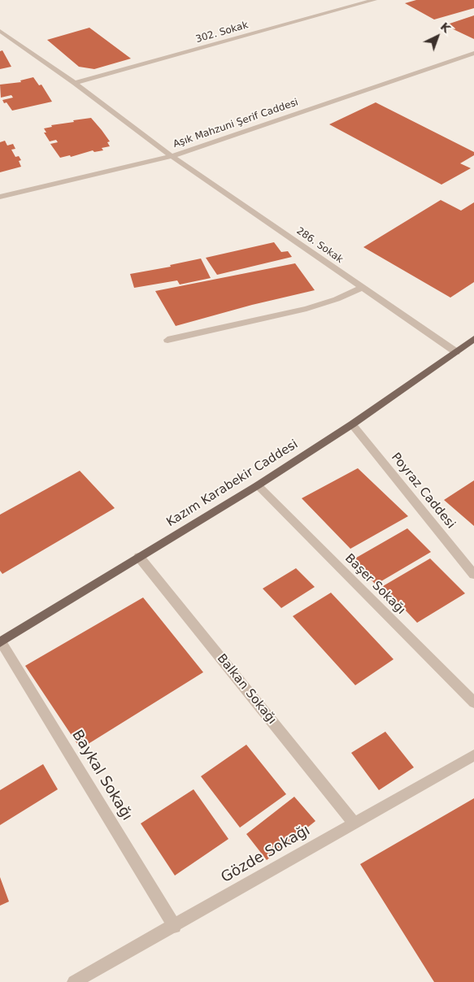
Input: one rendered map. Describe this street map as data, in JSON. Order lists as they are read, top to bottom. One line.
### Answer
{"streets":{"main road":["Kazım Karabekir Caddesi"],"street":["302. Sokak","Aşık Mahzuni Şerif Caddesi","286. Sokak","Poyraz Caddesi","Başer Sokağı","Balkan Sokağı","Baykal Sokağı","Gözde Sokağı"]},"crossings":[["302. Sokak","286. Sokak"],["Aşık Mahzuni Şerif Caddesi","286. Sokak"],["286. Sokak","Kazım Karabekir Caddesi"],["Kazım Karabekir Caddesi","Poyraz Caddesi"],["Kazım Karabekir Caddesi","Başer Sokağı"],["Kazım Karabekir Caddesi","Balkan Sokağı"],["Kazım Karabekir Caddesi","Baykal Sokağı"],["Balkan Sokağı","Gözde Sokağı"],["Baykal Sokağı","Gözde Sokağı"]],"north":"top right"}
